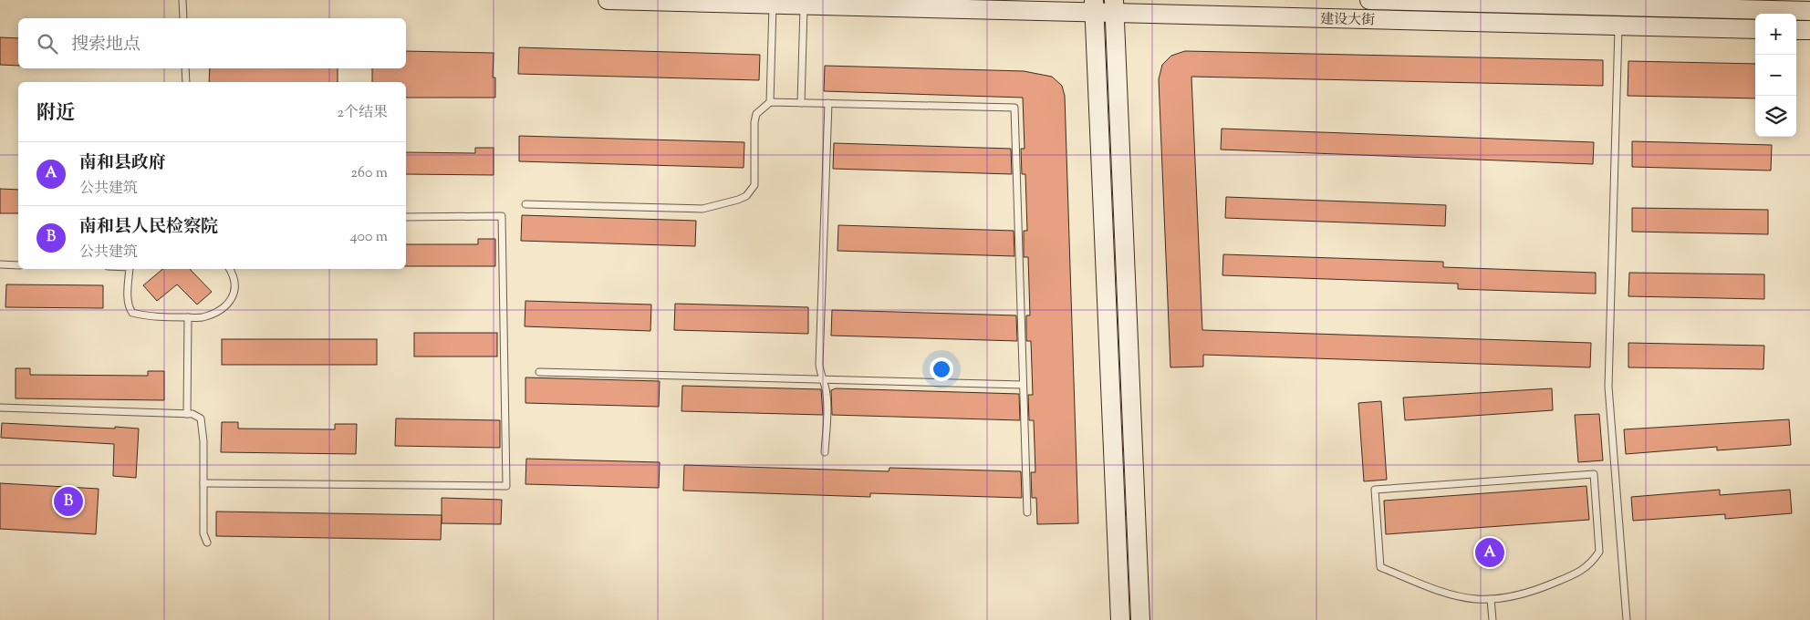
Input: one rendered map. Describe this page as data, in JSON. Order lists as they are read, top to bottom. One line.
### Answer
{"streets":{"street":["建设大街"]},"page":{"map_buttons":["+","−"],"search":"搜索地点","heading":["附近","2个结果"],"list":[{"mark":"A","name":"南和县政府","note":"公共建筑","value":"260 m"},{"mark":"B","name":"南和县人民检察院","note":"公共建筑","value":"400 m"}],"pins":["B","A"]}}
